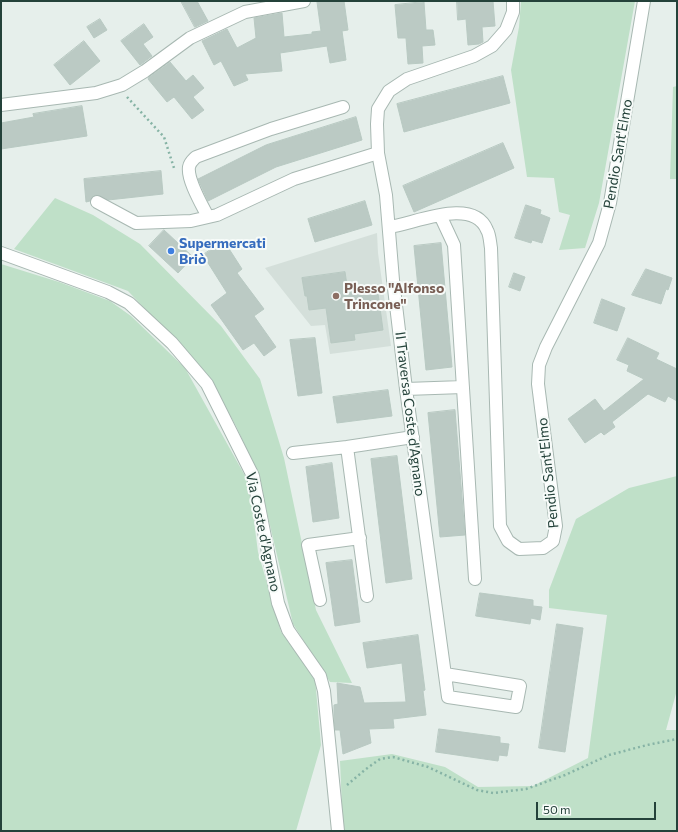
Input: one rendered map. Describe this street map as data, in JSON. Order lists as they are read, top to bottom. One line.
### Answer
{"streets":{"street":["Pendio Sant'Elmo","II Traversa Coste d'Agnano","Via Coste d'Agnano"]},"crossings":[["Pendio Sant'Elmo","II Traversa Coste d'Agnano"]],"places":["Supermercati Briò","Plesso \"Alfonso Trincone\""],"scale_bar":"50 m"}
